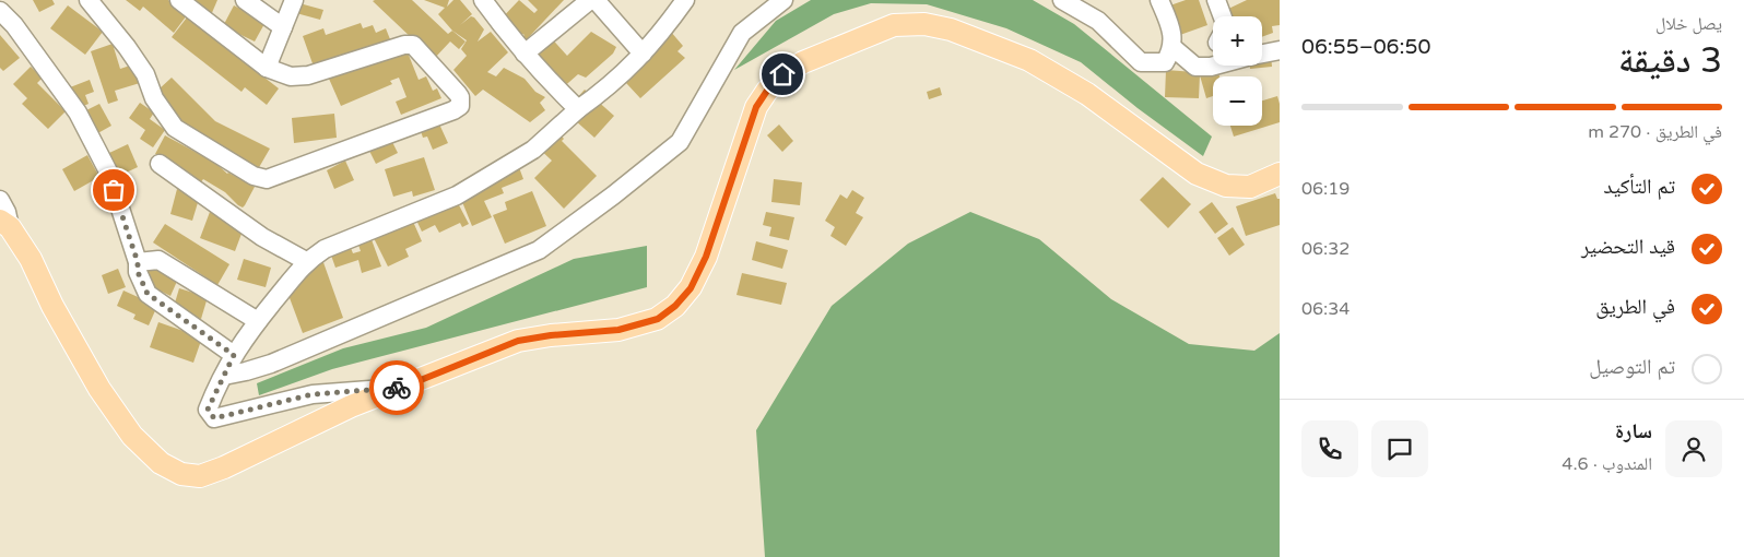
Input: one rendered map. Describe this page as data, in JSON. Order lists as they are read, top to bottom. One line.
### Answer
{"page":{"heading":["3 دقيقة","يصل خلال","06:50–06:55"],"panel":["سارة","المندوب · 4.6"],"map_buttons":["+","−"],"bar":"في الطريق · 270 m","list":[["تم التأكيد","06:19"],["قيد التحضير","06:32"],["في الطريق","06:34"],"تم التوصيل"]}}
